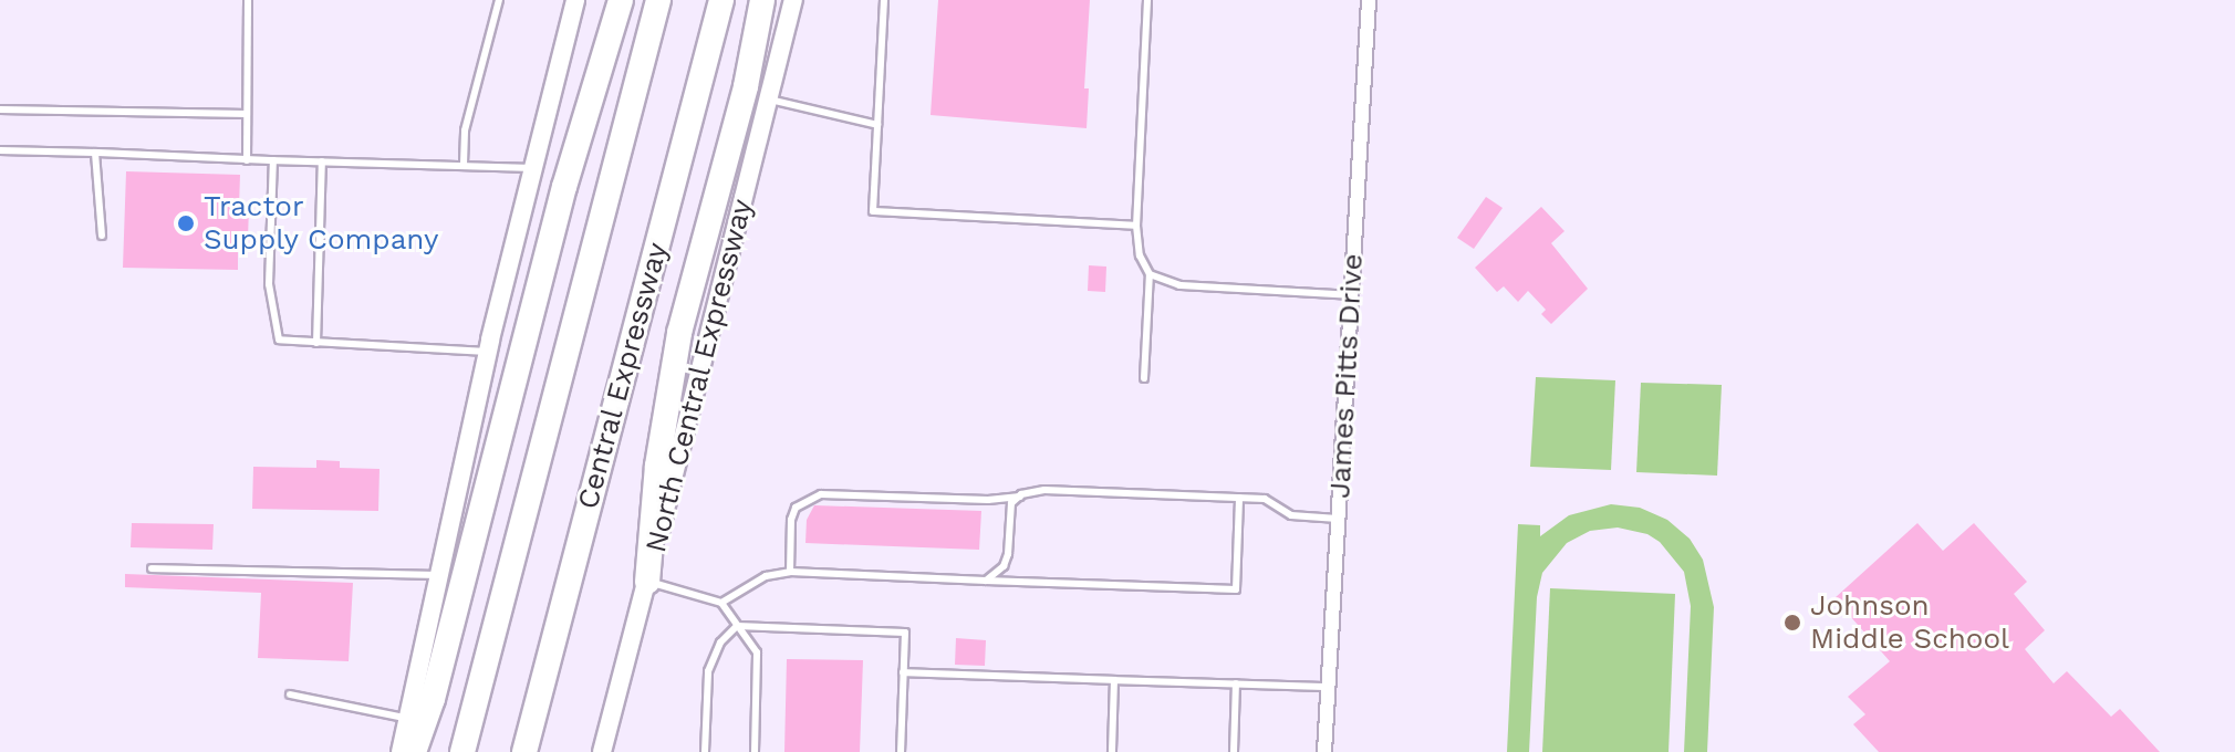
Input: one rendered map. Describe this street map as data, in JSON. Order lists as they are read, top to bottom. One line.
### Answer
{"streets":{"highway":["Central Expressway"],"main road":["North Central Expressway"],"street":["James Pitts Drive"]},"places":["Tractor Supply Company","Johnson Middle School"]}
